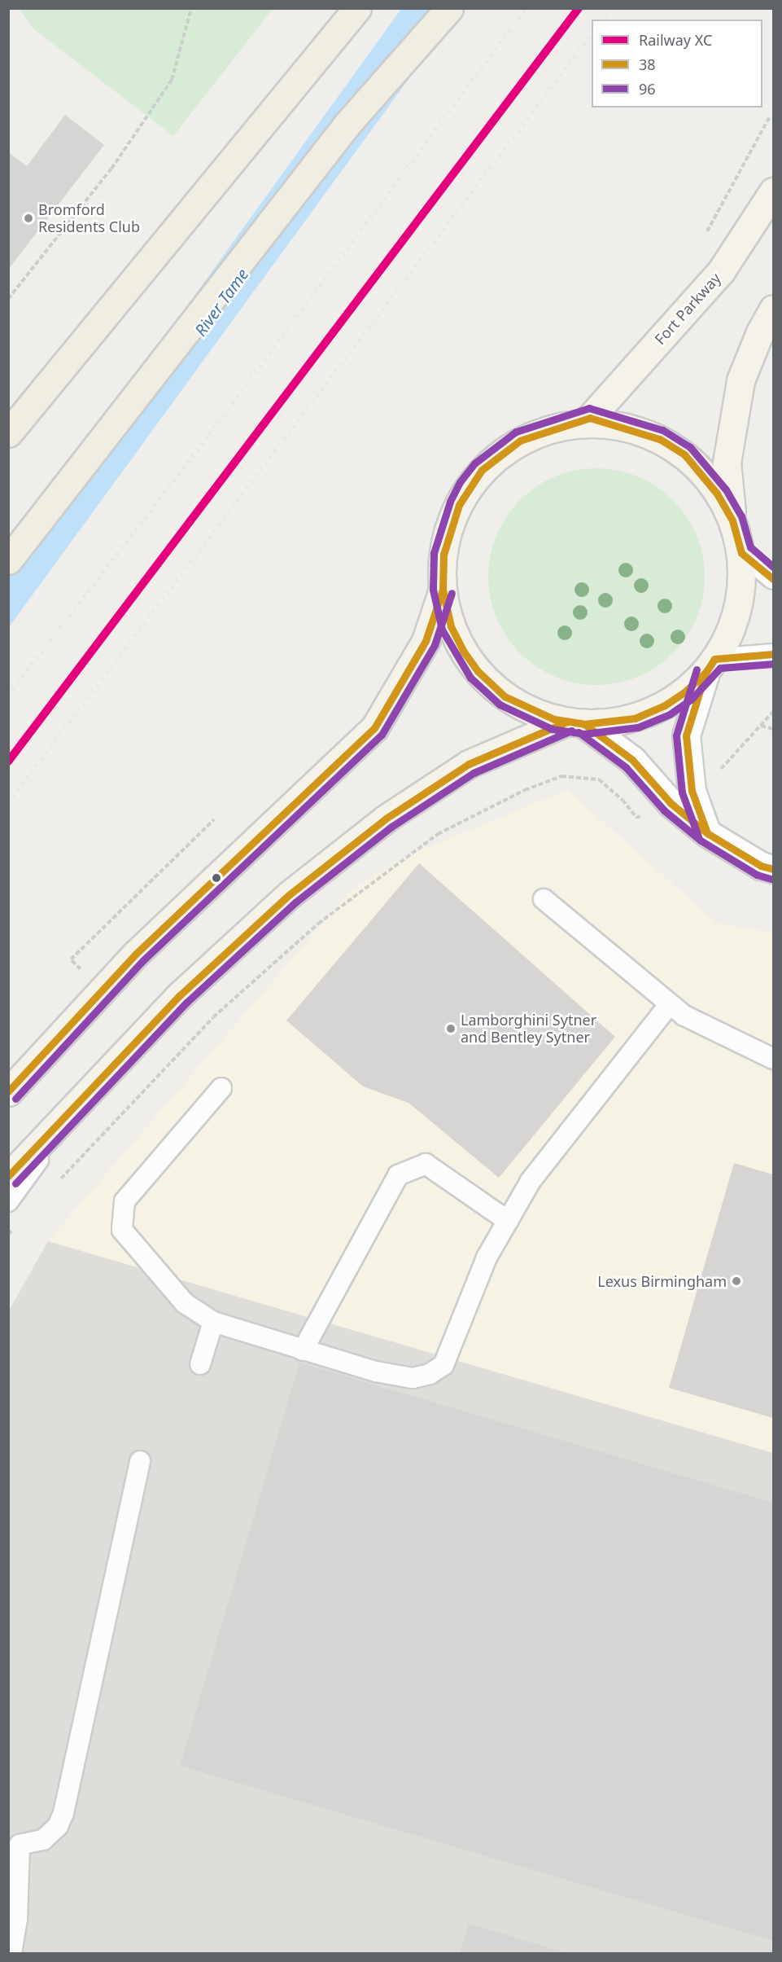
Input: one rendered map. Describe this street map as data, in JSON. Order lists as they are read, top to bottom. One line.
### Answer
{"streets":{"main road":["Fort Parkway"]},"water":["River Tame"],"places":["Bromford Residents Club","Lamborghini Sytner and Bentley Sytner","Lexus Birmingham"],"lines":["rail line XC","transit line 96","transit line 38"],"legend":["Railway XC","38","96"]}
